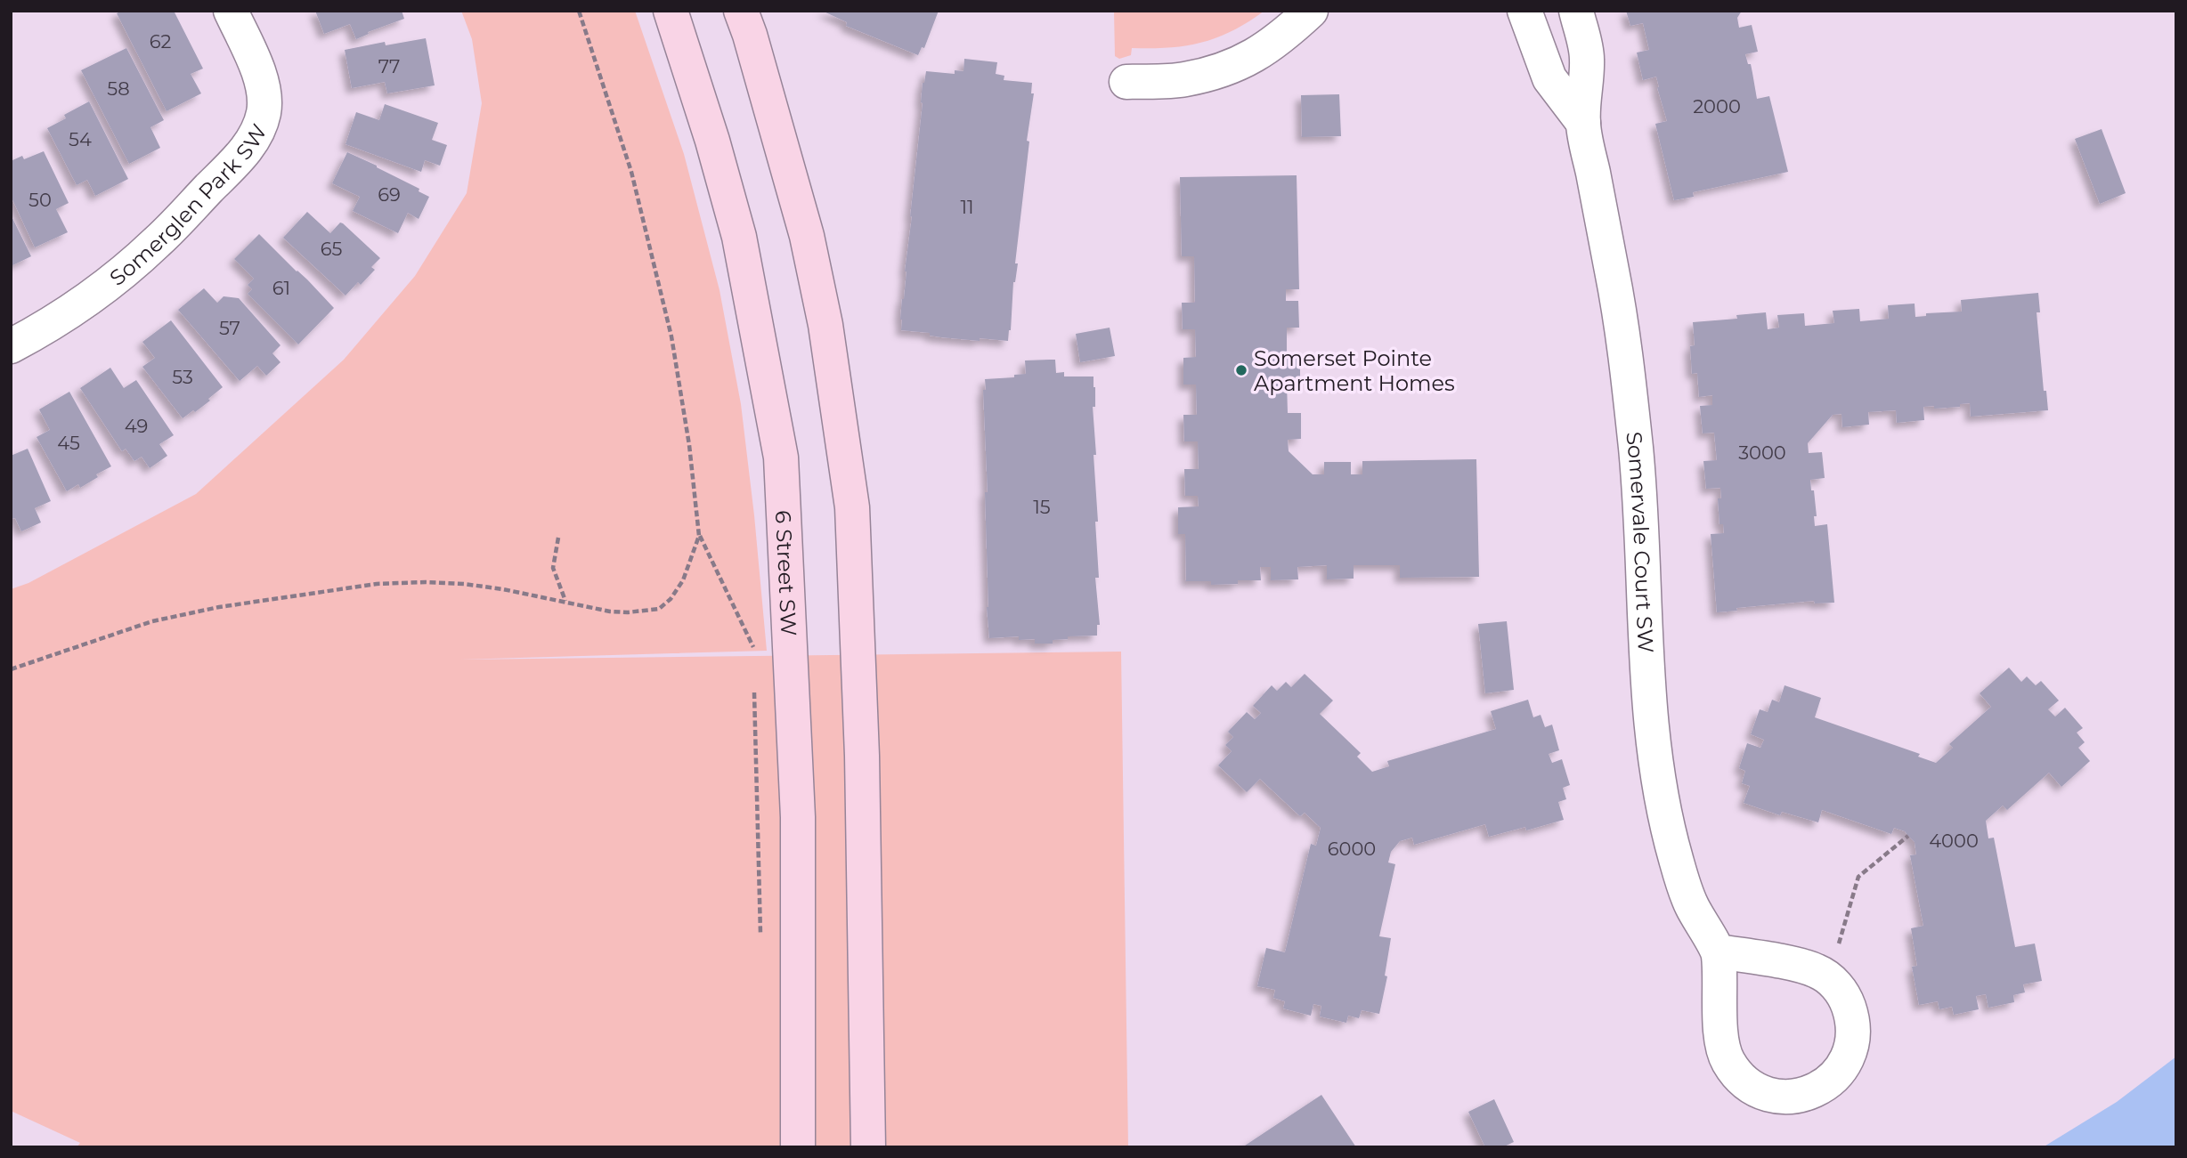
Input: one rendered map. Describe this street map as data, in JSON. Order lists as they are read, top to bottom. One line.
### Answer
{"streets":{"main road":["6 Street SW"],"street":["Somerglen Park SW","Somervale Court SW"]},"places":["Somerset Pointe Apartment Homes"],"house_numbers":["62","77","58","2000","54","69","50","11","65","61","57","53","49","45","3000","15","4000","6000"]}
